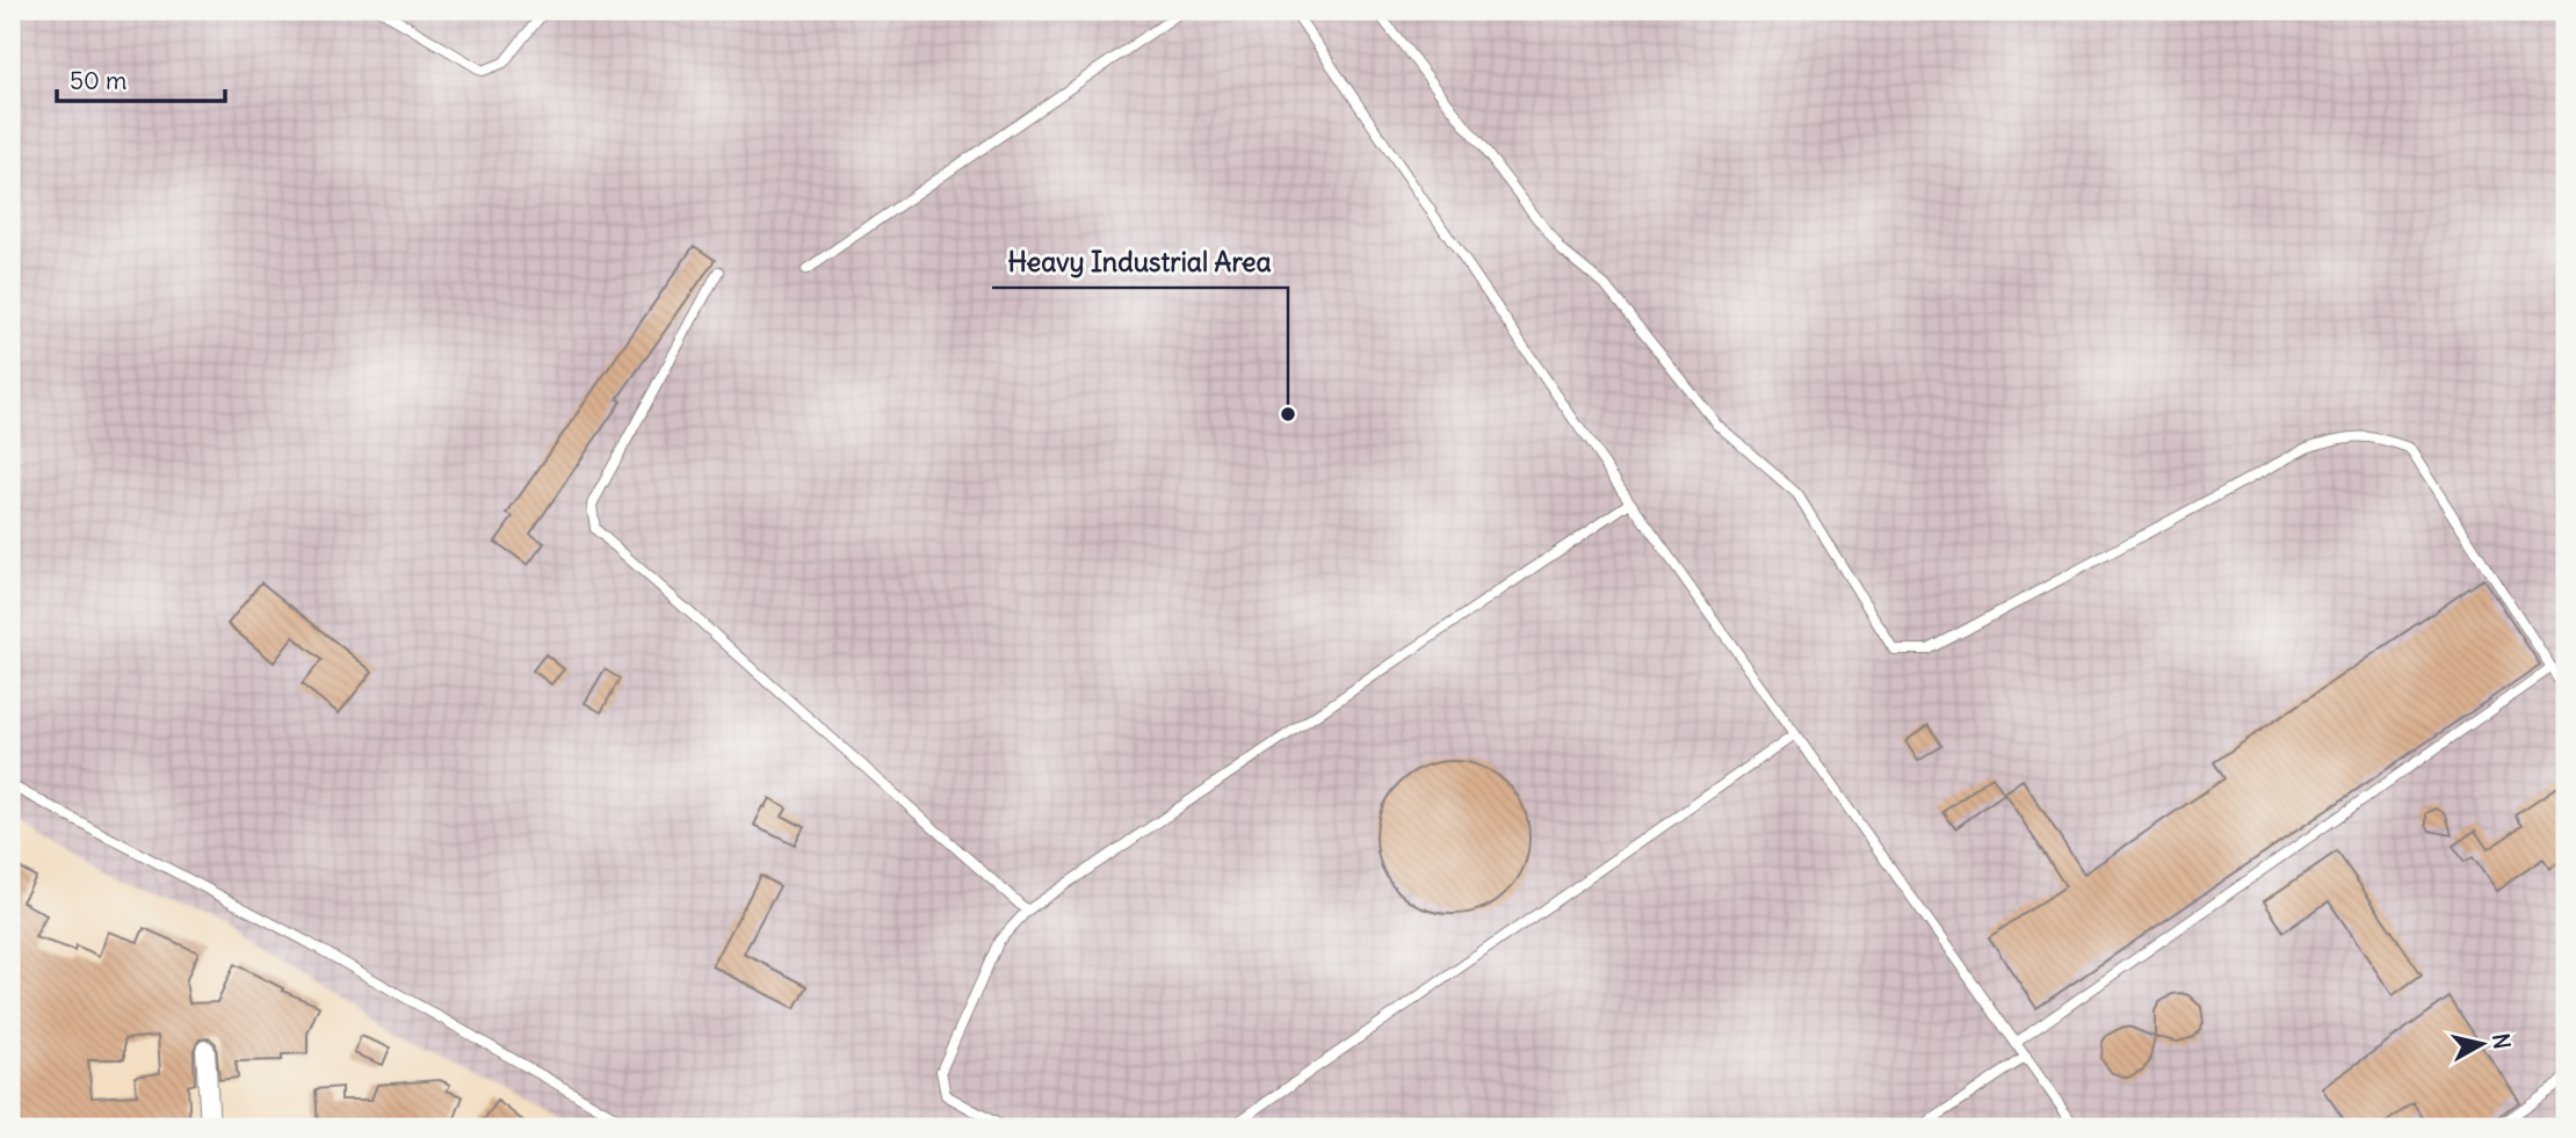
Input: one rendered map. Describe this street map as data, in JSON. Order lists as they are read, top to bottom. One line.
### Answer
{"places":["Heavy Industrial Area"],"scale_bar":"50 m","north":"right"}
